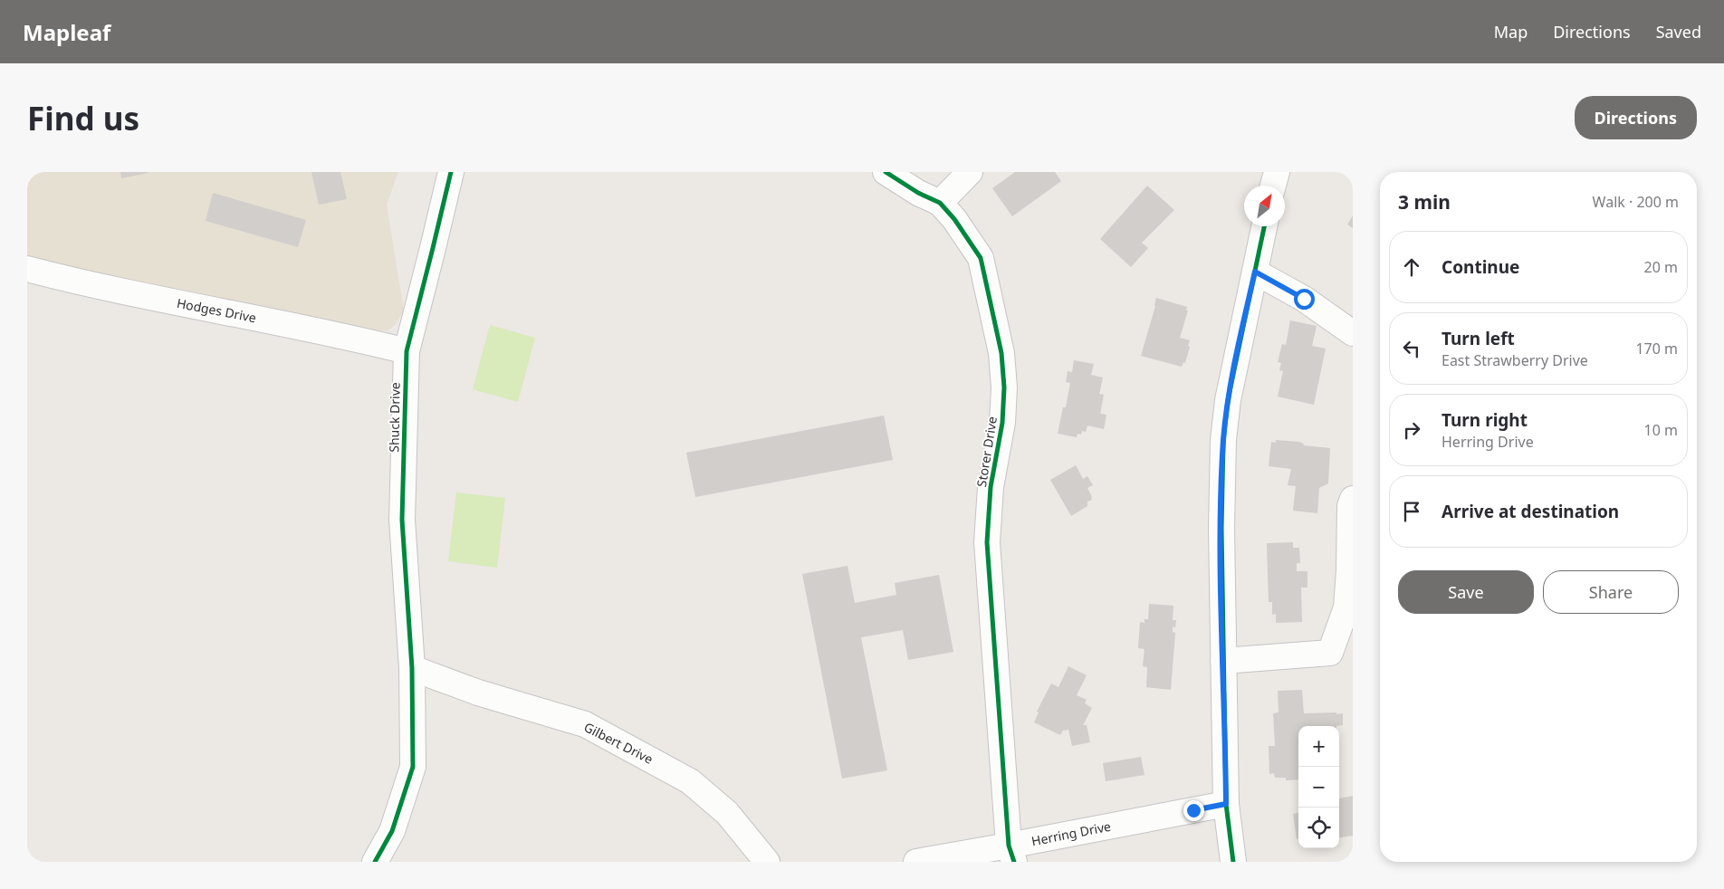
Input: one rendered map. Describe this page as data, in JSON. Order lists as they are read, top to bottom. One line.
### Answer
{"streets":{"street":["Hodges Drive","Shuck Drive","Storer Drive","Gilbert Drive","Herring Drive"]},"crossings":[["Hodges Drive","Shuck Drive"],["Shuck Drive","Gilbert Drive"],["Storer Drive","Herring Drive"]],"north":"top right","page":{"header":"Mapleaf","nav":["Map","Directions","Saved"],"buttons":["Directions",["Save","Share"]],"title":"Find us","heading":["3 min","Walk · 200 m"],"list":[["Continue","20 m"],["Turn left","East Strawberry Drive","170 m"],["Turn right","Herring Drive","10 m"],"Arrive at destination"],"map_buttons":["+","−"]}}
